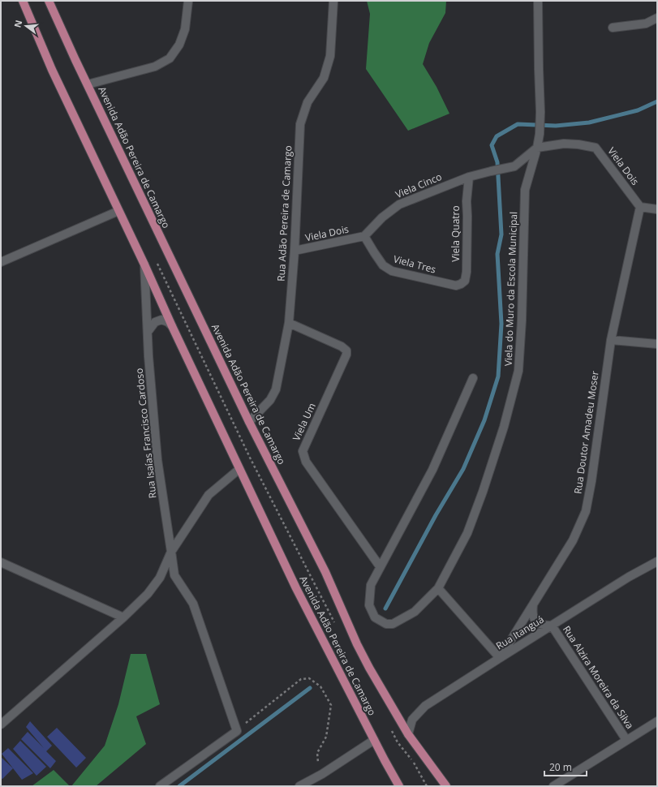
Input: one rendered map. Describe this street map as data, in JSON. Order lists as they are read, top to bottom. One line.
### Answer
{"streets":{"main road":["Avenida Adão Pereira de Camargo"],"street":["Viela Dois","Viela Cinco","Rua Adão Pereira de Camargo","Viela Quatro","Viela Tres","Viela do Muro da Escola Municipal","Viela Um","Rua Doutor Amadeu Moser","Rua Isaías Francisco Cardoso","Rua Itanguá","Rua Alzira Moreira da Silva"]},"crossings":[["Avenida Adão Pereira de Camargo","Rua Adão Pereira de Camargo"],["Avenida Adão Pereira de Camargo","Rua Isaías Francisco Cardoso"],["Avenida Adão Pereira de Camargo","Rua Itanguá"],["Viela Dois","Viela Cinco"],["Viela Dois","Rua Adão Pereira de Camargo"],["Viela Dois","Viela Tres"],["Viela Dois","Viela do Muro da Escola Municipal"],["Viela Dois","Rua Doutor Amadeu Moser"],["Viela Cinco","Viela Quatro"],["Viela Cinco","Viela Tres"],["Viela Cinco","Viela do Muro da Escola Municipal"],["Rua Adão Pereira de Camargo","Viela Um"],["Viela Quatro","Viela Tres"],["Viela do Muro da Escola Municipal","Viela Um"],["Rua Doutor Amadeu Moser","Rua Itanguá"],["Rua Itanguá","Rua Alzira Moreira da Silva"]],"scale_bar":"20 m","north":"left"}
